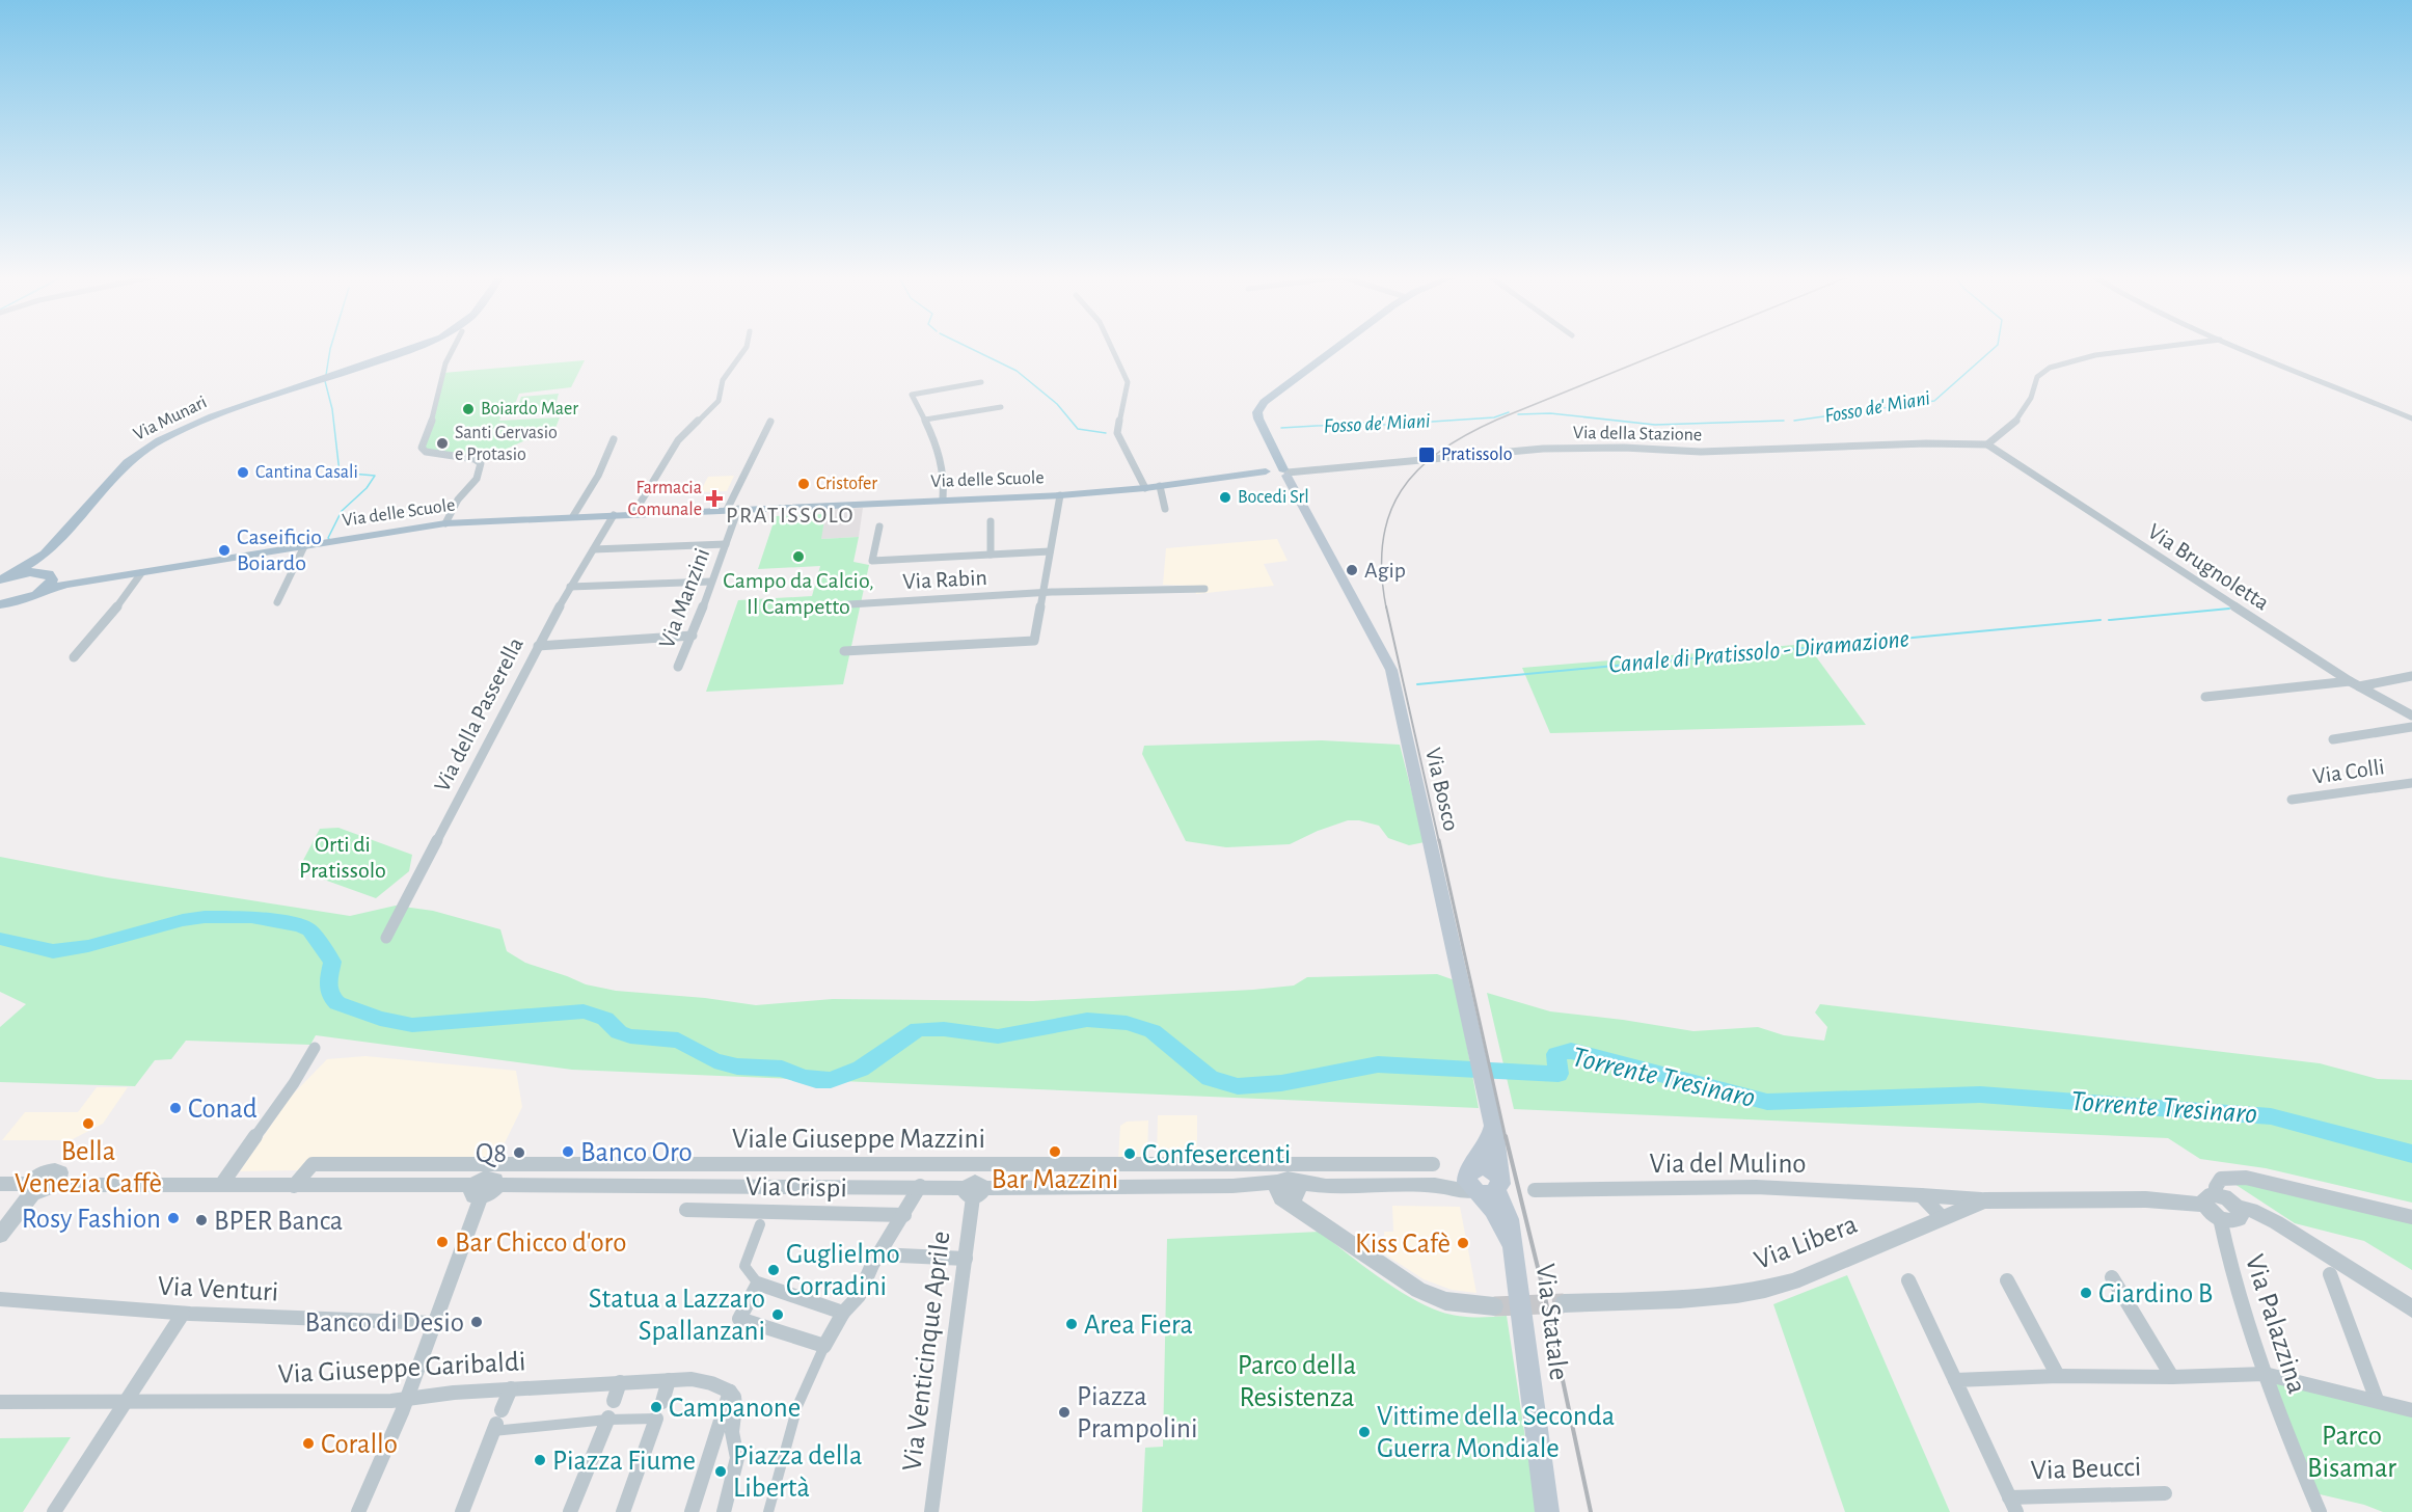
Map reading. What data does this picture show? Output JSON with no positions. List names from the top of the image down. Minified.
{"streets":{"main road":["Via Munari","Via delle Scuole","Via Bosco","Via Statale"],"street":["Via della Stazione","Via Brugnoletta","Via Rabin","Via Manzini","Via della Passerella","Via Colli","Viale Giuseppe Mazzini","Via del Mulino","Via Crispi","Via Libera","Via Venturi","Via Palazzina","Via Venticinque Aprile","Via Giuseppe Garibaldi","Via Beucci"]},"crossings":[["Via della Stazione","Via Brugnoletta"],["Via della Stazione","Via Bosco"],["Via delle Scuole","Via Manzini"],["Via delle Scuole","Via della Passerella"],["Viale Giuseppe Mazzini","Via Statale"],["Viale Giuseppe Mazzini","Via Venticinque Aprile"],["Via del Mulino","Via Libera"]],"districts":["PRATISSOLO"],"water":["Fosso de' Miani","Canale di Pratissolo - Diramazione","Torrente Tresinaro"],"parks":["Orti di Pratissolo","Parco della Resistenza","Parco Bisamar"],"places":{"other":["Boiardo Maer","Santi Gervasio e Protasio","Cantina Casali","Cristofer","Bocedi Srl","Caseificio Boiardo","Campo da Calcio, Il Campetto","Agip","Conad","Bella Venezia Caffè","Banco Oro","Bar Mazzini","Q8","Confesercenti","Rosy Fashion","BPER Banca","Bar Chicco d'oro","Kiss Cafè","Guglielmo Corradini","Giardino B","Statua a Lazzaro Spallanzani","Banco di Desio","Area Fiera","Campanone","Piazza Prampolini","Vittime della Seconda Guerra Mondiale","Corallo","Piazza Fiume","Piazza della Libertà"],"transit":["Pratissolo"],"health":["Farmacia Comunale"]}}
